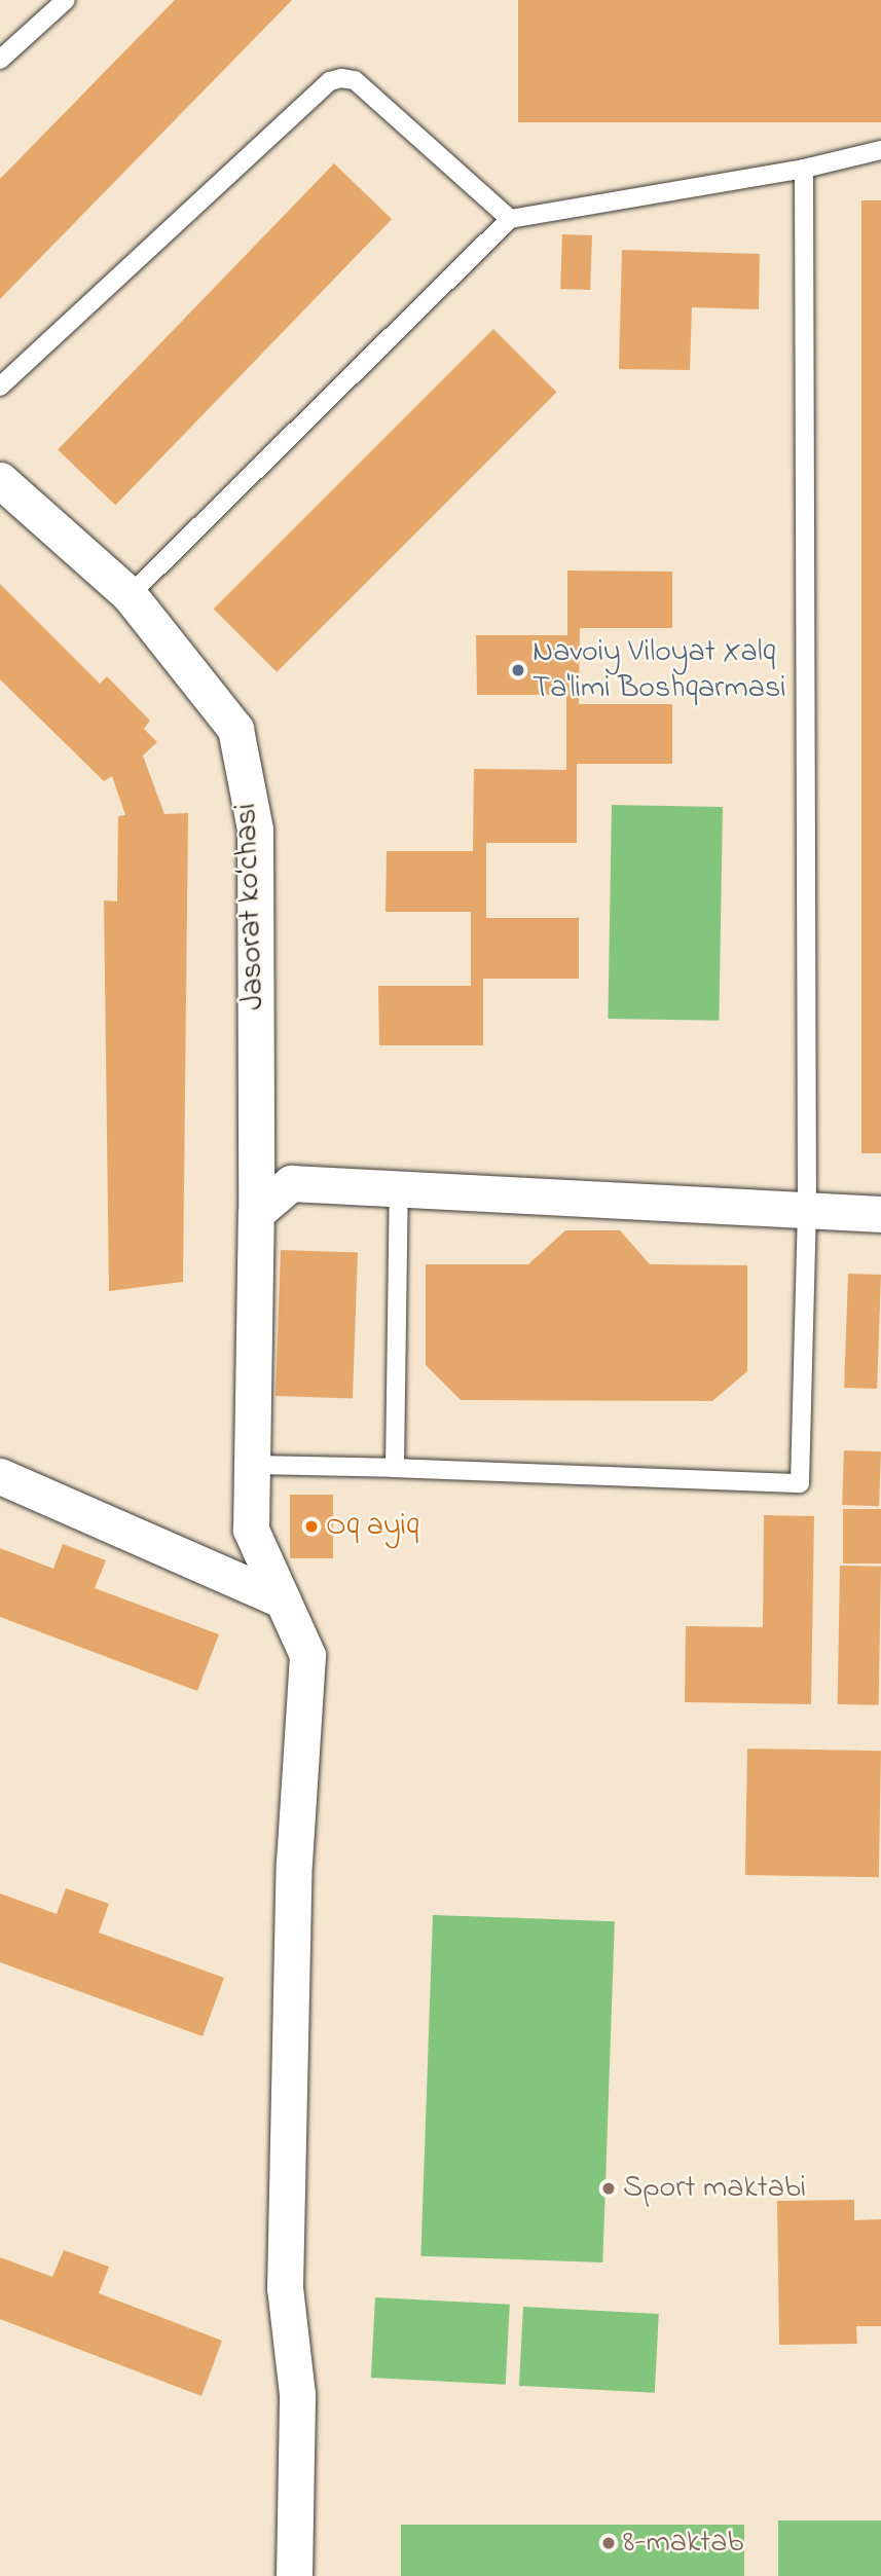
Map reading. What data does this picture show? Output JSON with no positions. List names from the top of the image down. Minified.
{"streets":{"street":["Jasorat ko‘chasi"]},"places":["Navoiy Viloyat Xalq Ta'limi Boshqarmasi","Oq ayiq","Sport maktabi","8-maktab"]}
